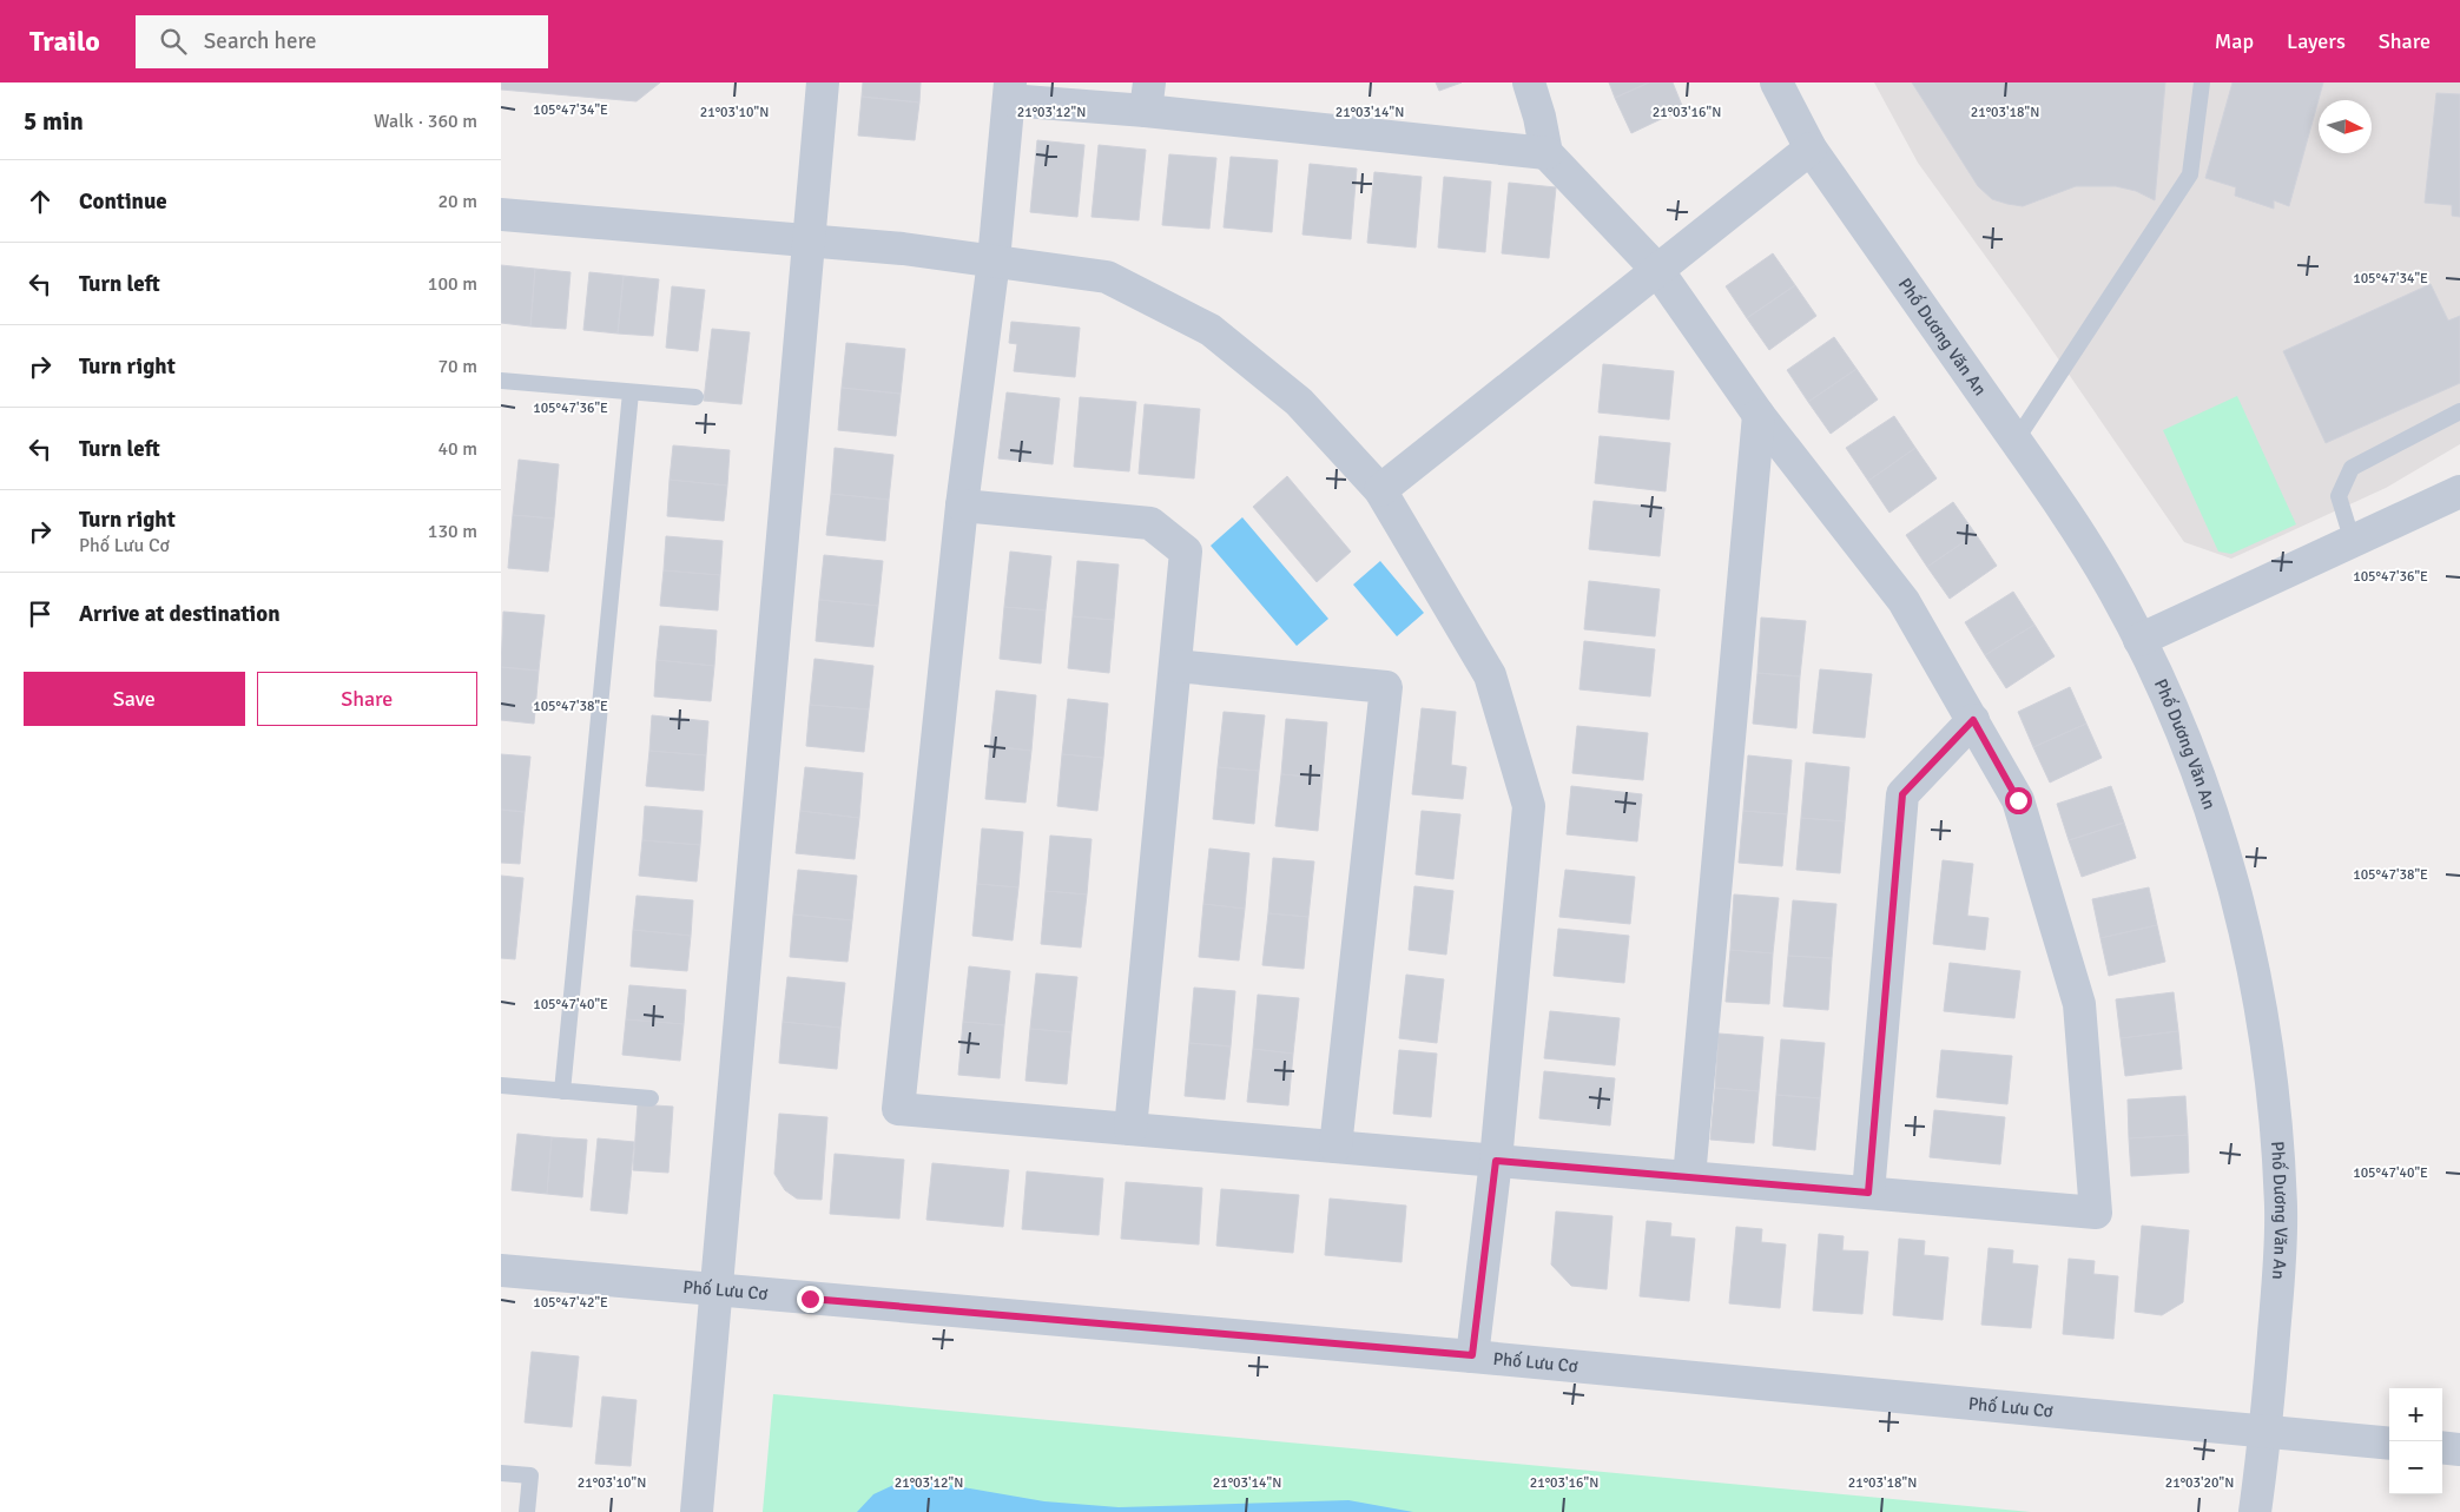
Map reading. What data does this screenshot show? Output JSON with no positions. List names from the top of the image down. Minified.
{"streets":{"street":["Phố Dương Văn An","Phố Lưu Cơ"]},"crossings":[["Phố Dương Văn An","Phố Lưu Cơ"]],"north":"right","page":{"header":"Trailo","search":"Search here","nav":["Map","Layers","Share"],"heading":["5 min","Walk · 360 m"],"list":[["Continue","20 m"],["Turn left","100 m"],["Turn right","70 m"],["Turn left","40 m"],["Turn right","Phố Lưu Cơ","130 m"],"Arrive at destination"],"buttons":["Save","Share"],"map_buttons":["+","−"]},"coordinates":["105°47'34\"E","21°03'10\"N","21°03'12\"N","21°03'14\"N","21°03'16\"N","21°03'18\"N","105°47'36\"E","105°47'38\"E","105°47'40\"E","105°47'42\"E","21°03'20\"N"]}
